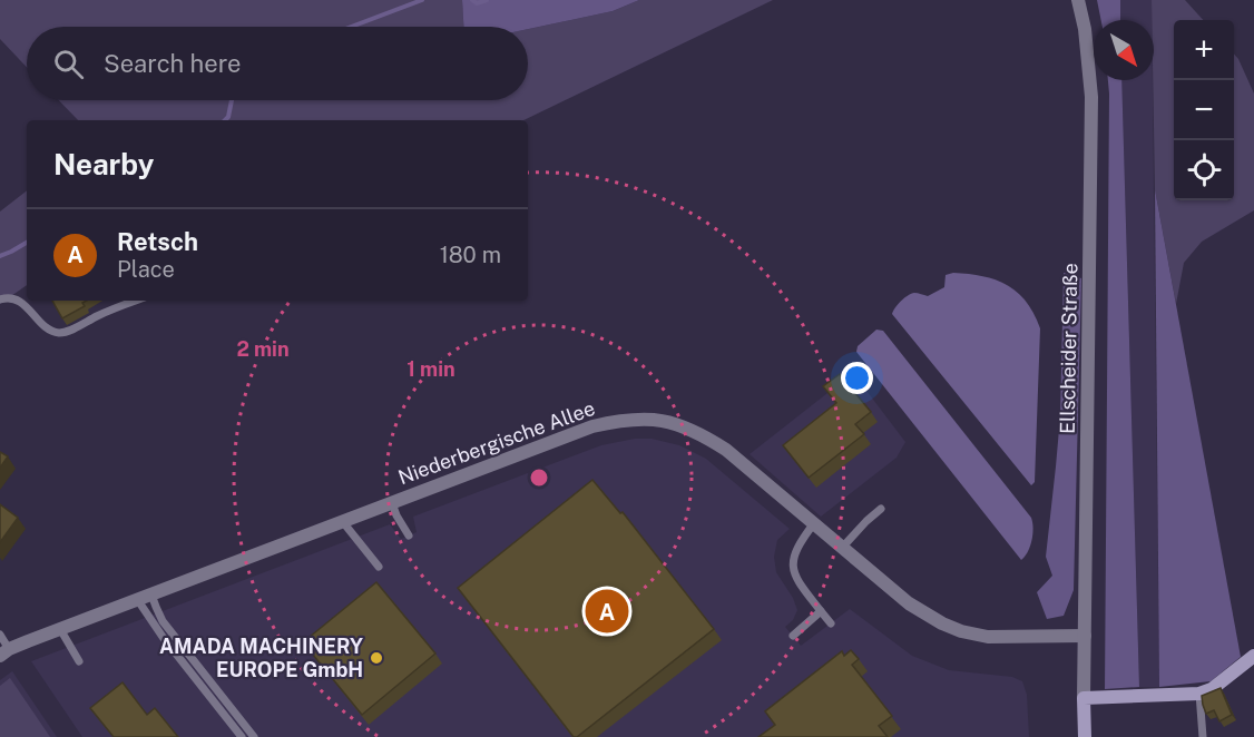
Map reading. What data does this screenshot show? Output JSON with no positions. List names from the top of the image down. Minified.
{"streets":{"street":["Ellscheider Straße","Niederbergische Allee"]},"crossings":[["Ellscheider Straße","Niederbergische Allee"]],"places":["AMADA MACHINERY EUROPE GmbH"],"north":"bottom right","page":{"map_buttons":["+","−"],"search":"Search here","heading":"Nearby","list":[{"mark":"A","name":"Retsch","note":"Place","value":"180 m"}],"pins":"A"},"rings":["2 min","1 min"]}
